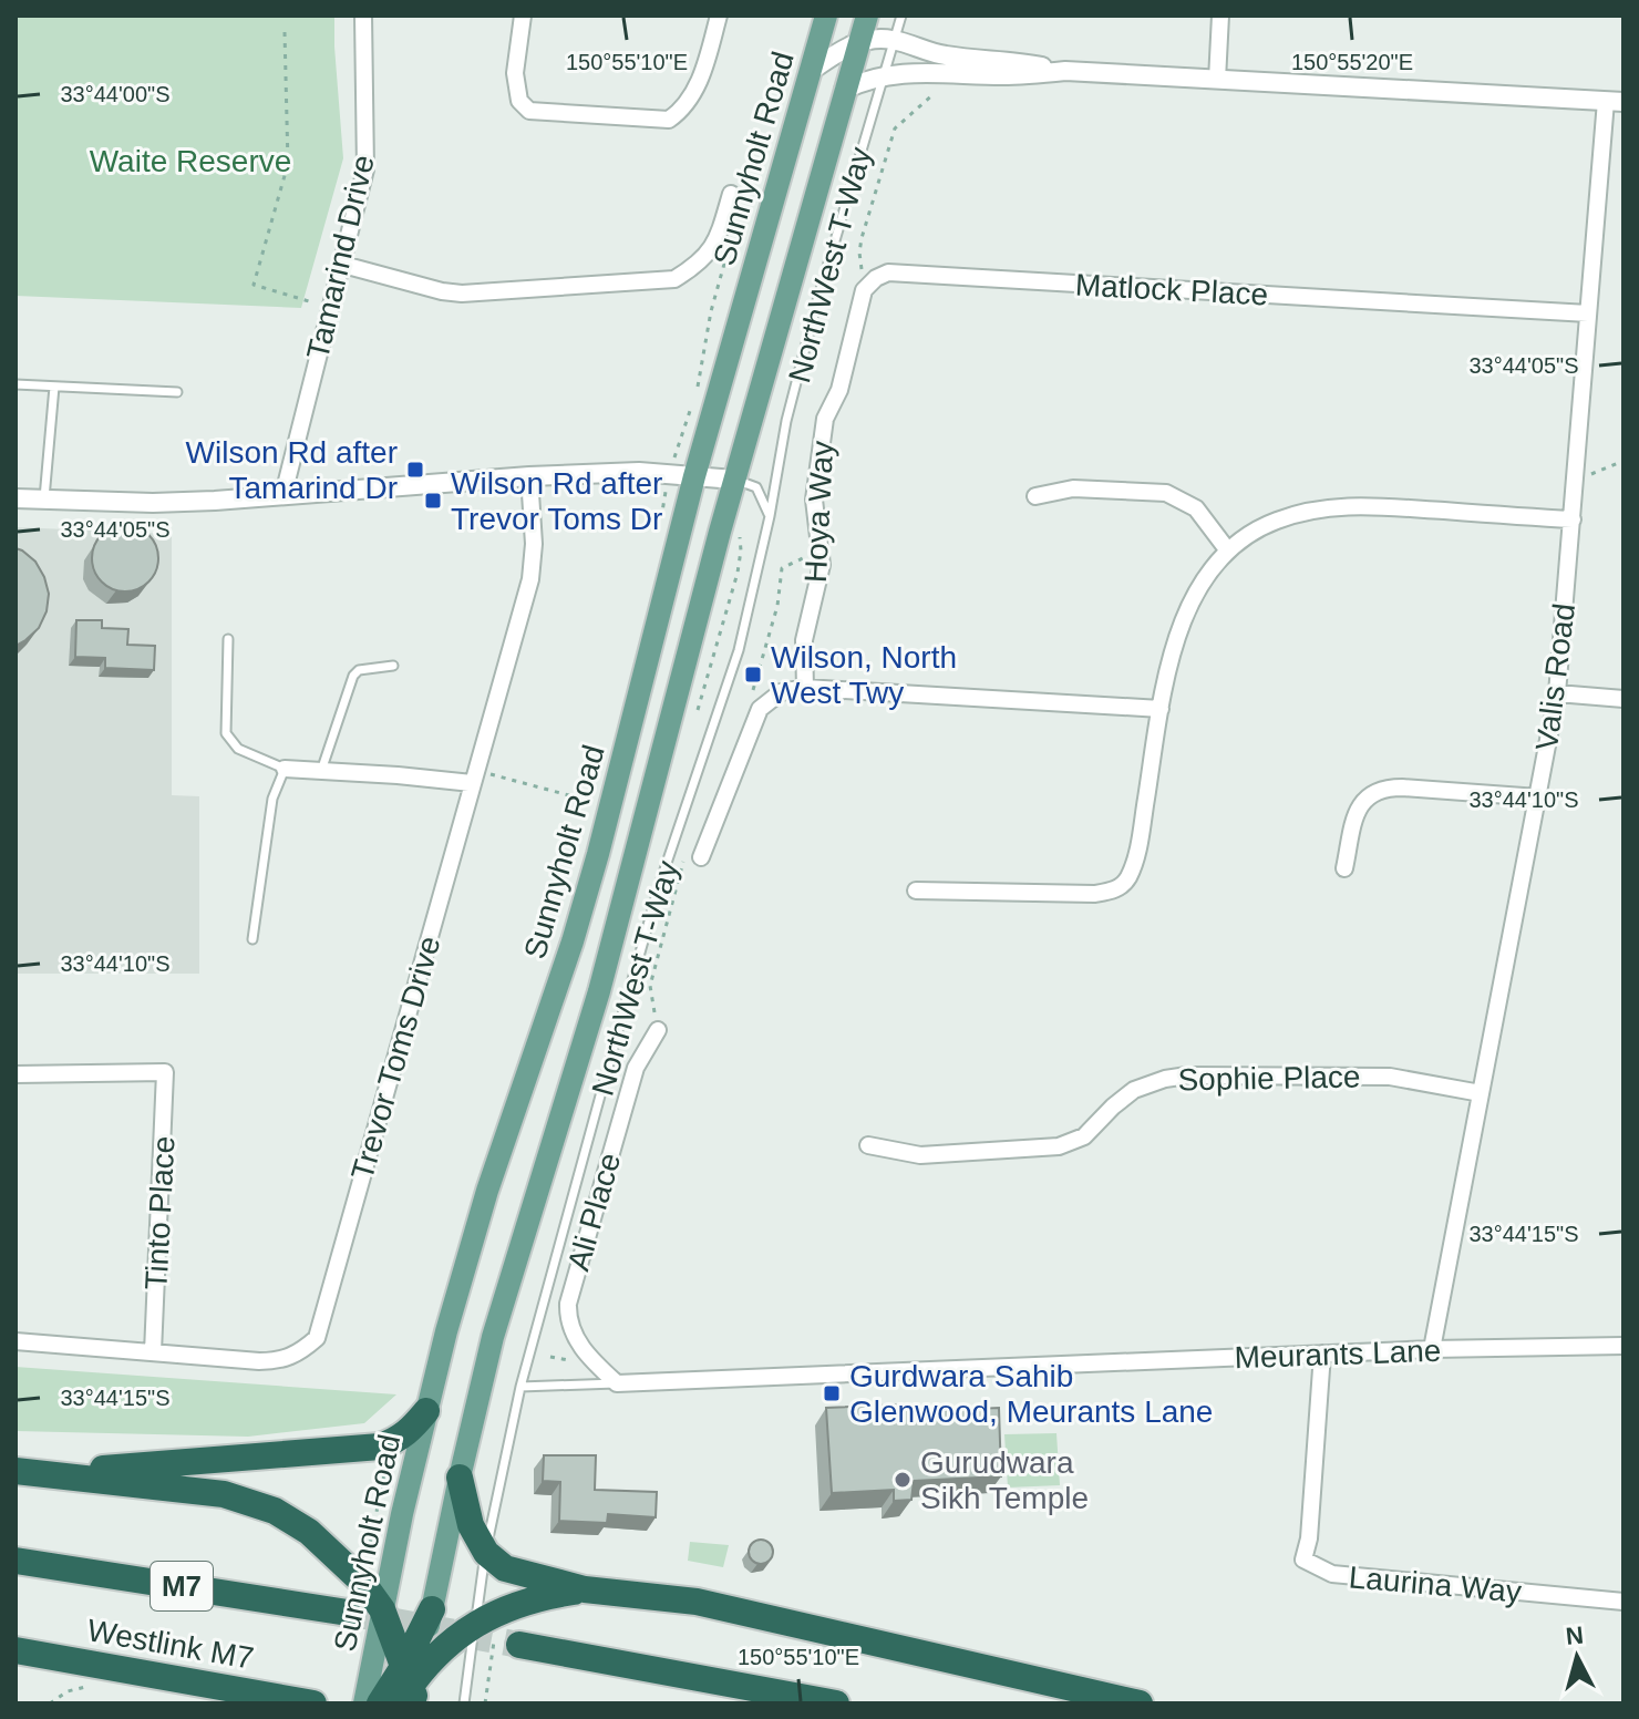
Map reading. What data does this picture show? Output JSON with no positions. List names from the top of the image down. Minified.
{"streets":{"highway":["M7","Westlink M7"],"main road":["Sunnyholt Road"],"street":["Tamarind Drive","Matlock Place","Hoya Way","Valis Road","Trevor Toms Drive","Sophie Place","Ali Place","Tinto Place","Meurants Lane","Laurina Way"],"lane":["NorthWest T-Way"]},"crossings":[["NorthWest T-Way","Meurants Lane"],["Matlock Place","Hoya Way"],["Matlock Place","Valis Road"],["Valis Road","Sophie Place"],["Valis Road","Meurants Lane"],["Trevor Toms Drive","Tinto Place"],["Ali Place","Meurants Lane"],["Meurants Lane","Laurina Way"]],"parks":["Waite Reserve"],"places":{"transit":["Wilson Rd after Tamarind Dr","Wilson Rd after Trevor Toms Dr","Wilson, North West Twy","Gurdwara Sahib Glenwood, Meurants Lane"],"other":["Gurudwara Sikh Temple"]},"north":"top","coordinates":["150°55'10\"E","150°55'20\"E","33°44'00\"S","33°44'05\"S","33°44'10\"S","33°44'15\"S"]}
